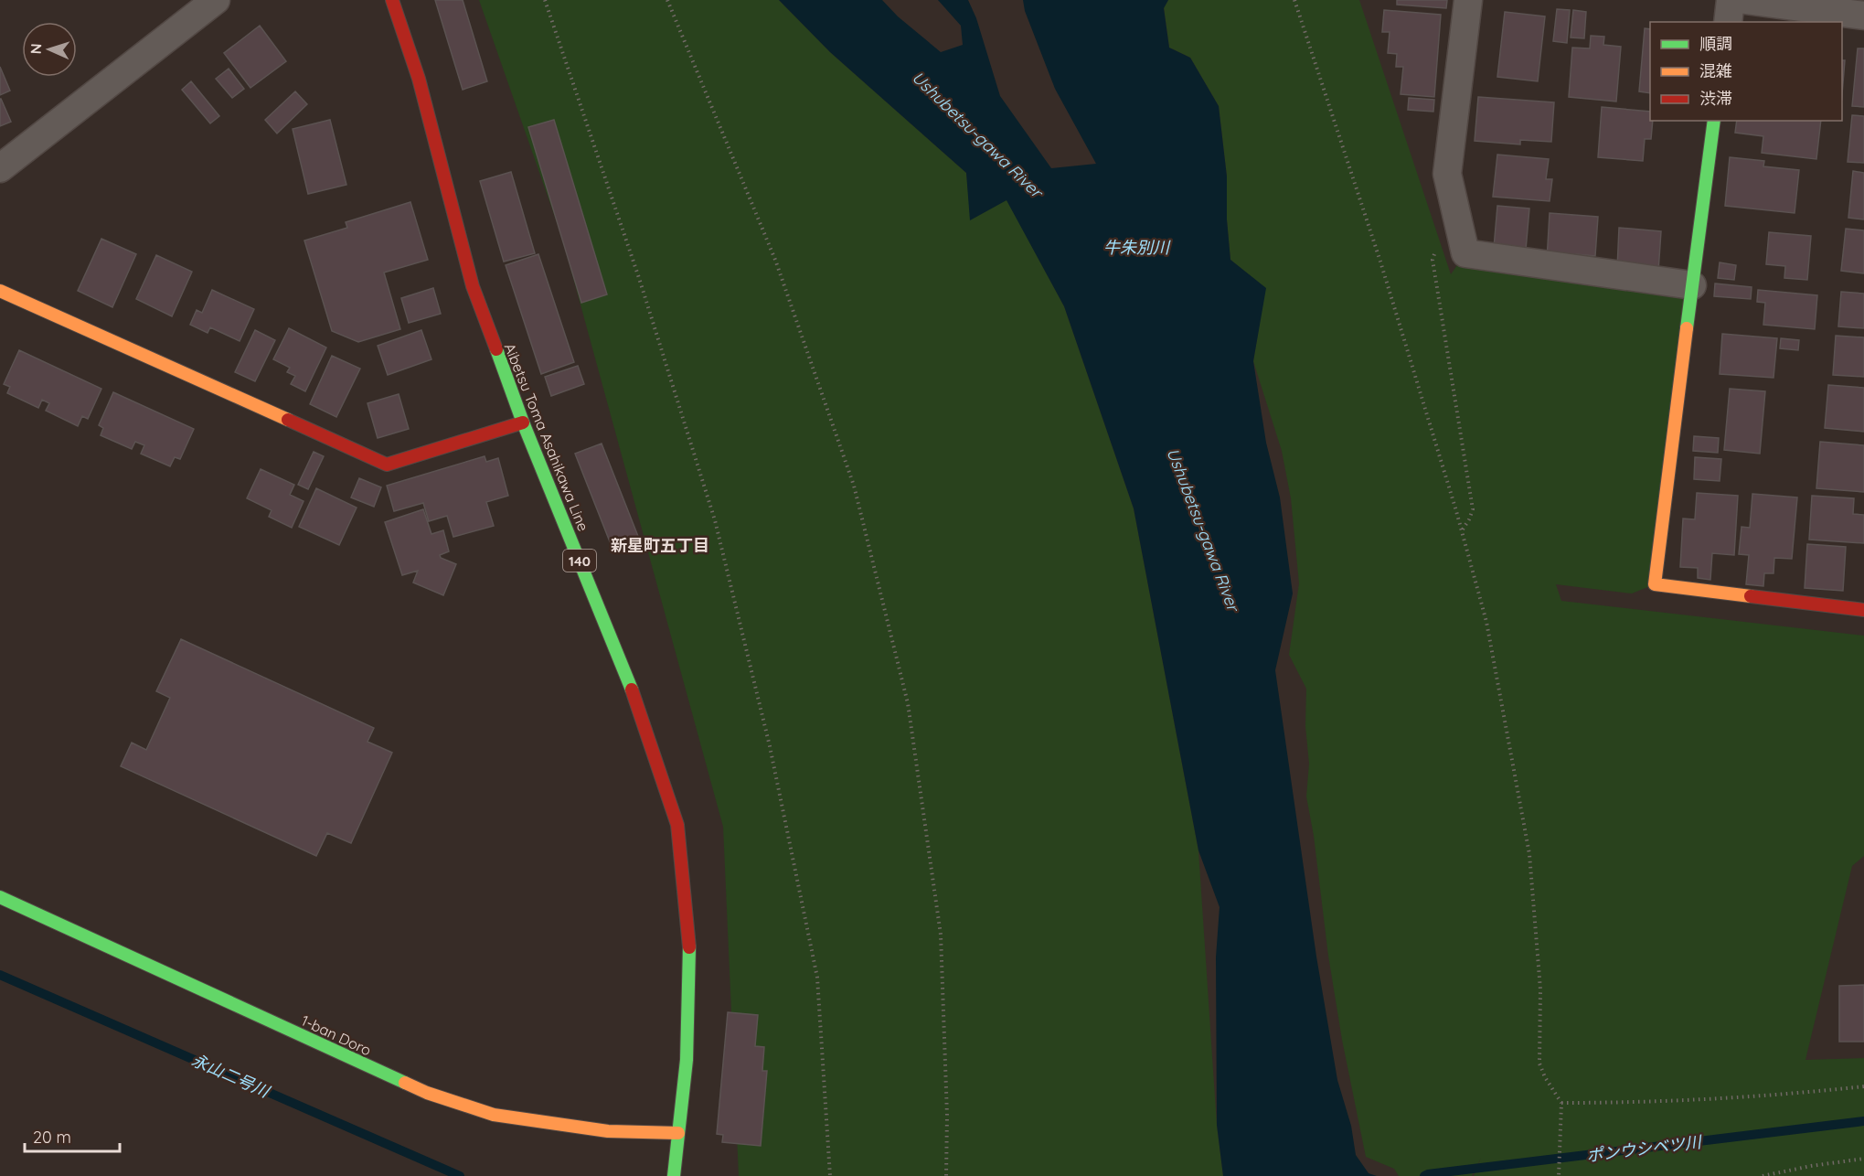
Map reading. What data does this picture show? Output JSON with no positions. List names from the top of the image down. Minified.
{"streets":{"street":["Aibetsu Toma Asahikawa Line","140","1-ban Doro"]},"crossings":[["Aibetsu Toma Asahikawa Line","1-ban Doro"]],"districts":["新星町五丁目"],"water":["Ushubetsu-gawa River","牛朱別川","永山二号川","ポンウシベツ川"],"legend":["順調","混雑","渋滞"],"scale_bar":"20 m","north":"left"}
